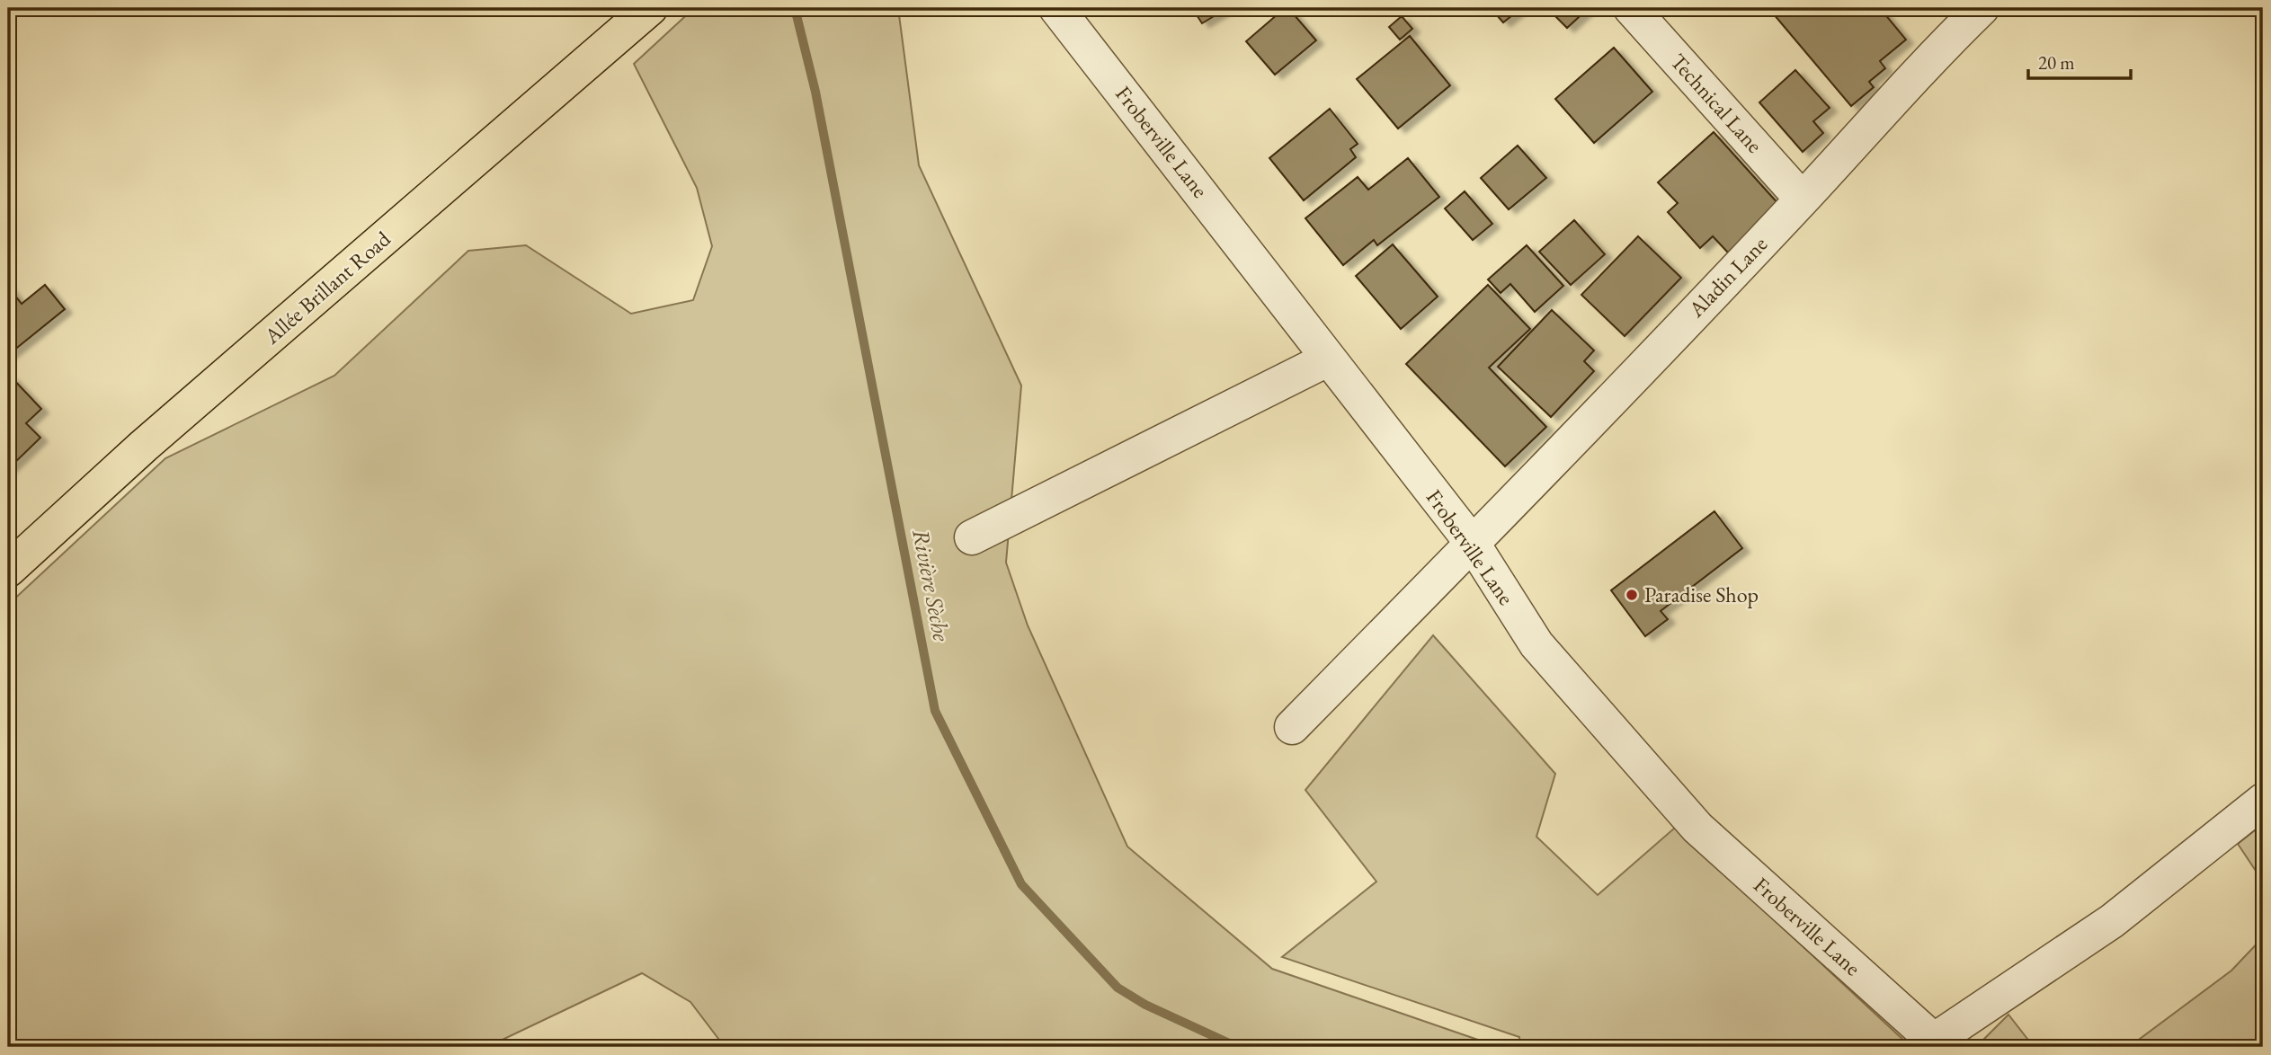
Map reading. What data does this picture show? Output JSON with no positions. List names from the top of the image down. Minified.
{"streets":{"main road":["Allée Brillant Road"],"street":["Technical Lane","Froberville Lane","Aladin Lane"]},"crossings":[["Technical Lane","Aladin Lane"],["Froberville Lane","Aladin Lane"]],"water":["Rivière Sèche"],"places":["Paradise Shop"],"scale_bar":"20 m"}
